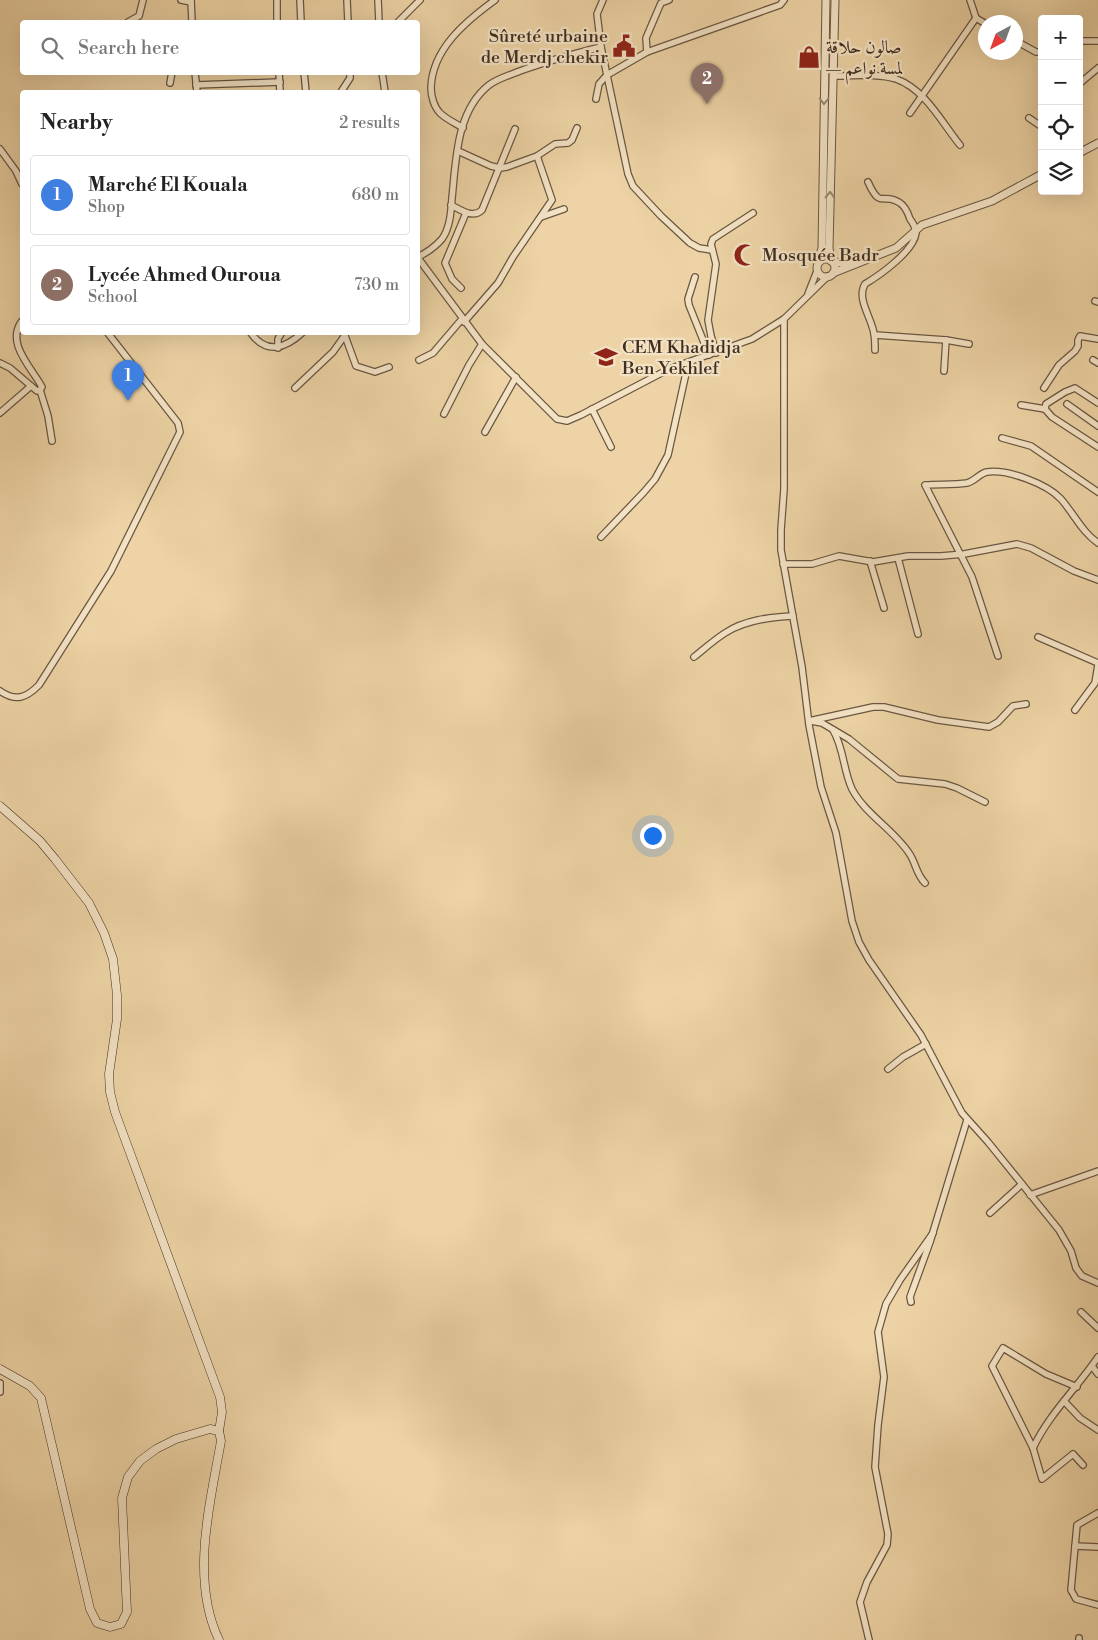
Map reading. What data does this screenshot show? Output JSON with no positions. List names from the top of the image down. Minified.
{"places":{"public building":["Sûreté urbaine de Merdj chekir"],"shop":["صالون حلاقة — لمسة نواعم"],"mosque":["Mosquée Badr"],"school or university":["CEM Khadidja Ben Yekhlef"]},"north":"bottom left","page":{"map_buttons":["+","−"],"search":"Search here","pins":["2","1"],"heading":["Nearby","2 results"],"list":[{"mark":"1","name":"Marché El Kouala","note":"Shop","value":"680 m"},{"mark":"2","name":"Lycée Ahmed Ouroua","note":"School","value":"730 m"}]}}
